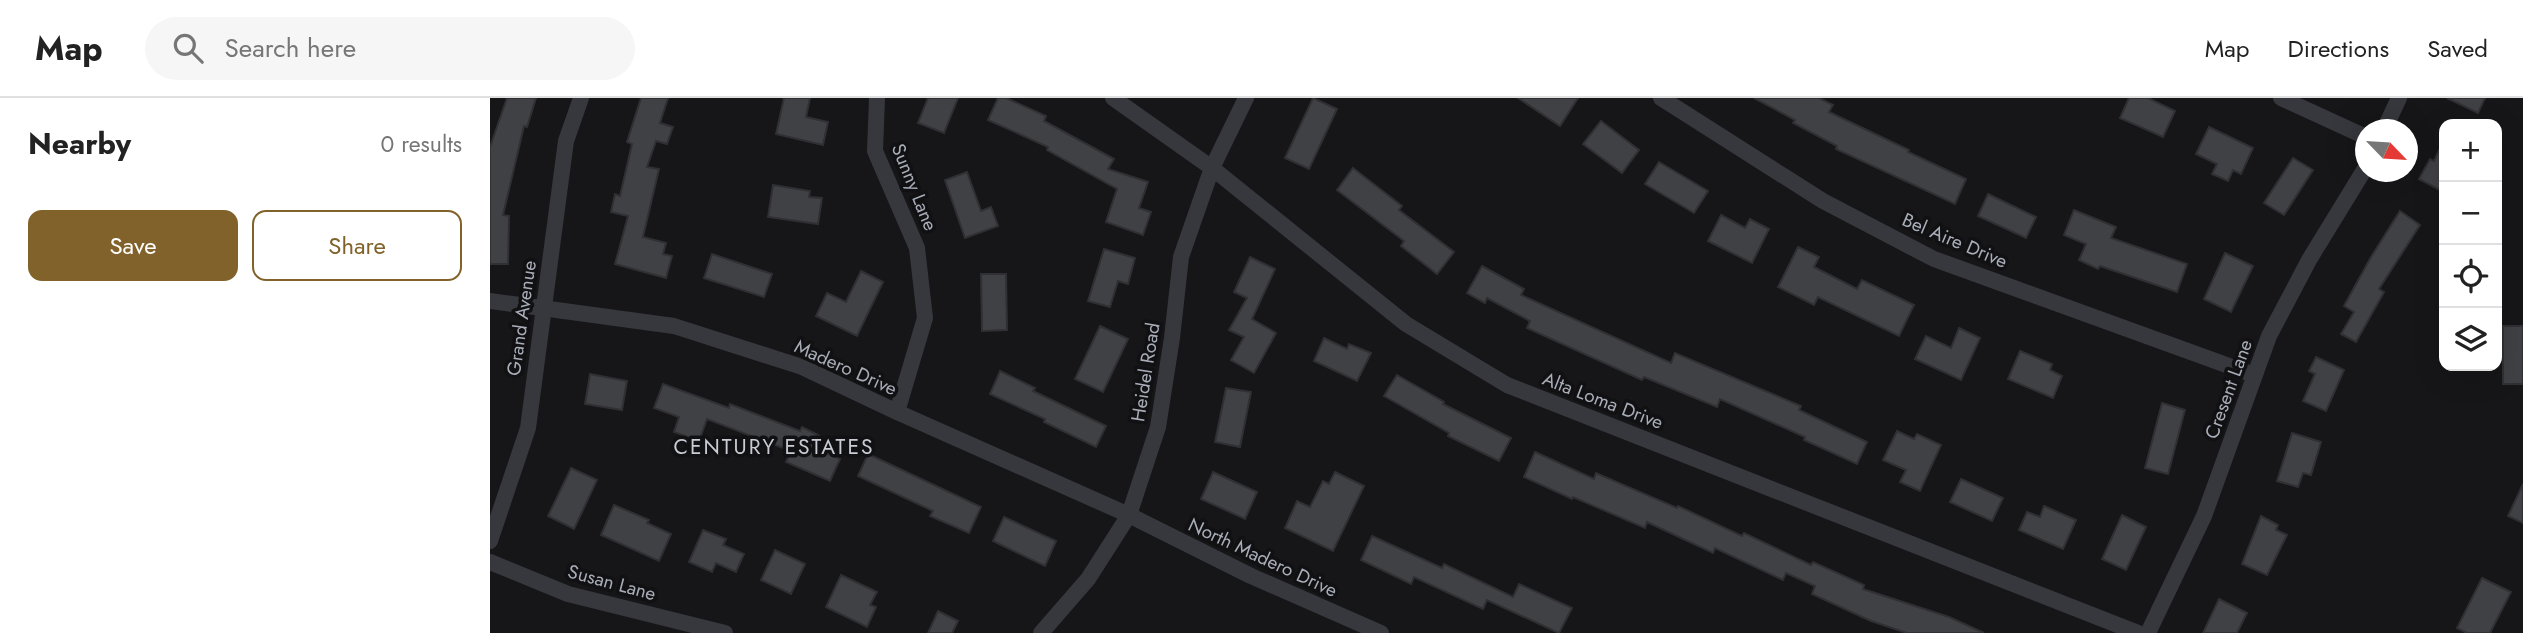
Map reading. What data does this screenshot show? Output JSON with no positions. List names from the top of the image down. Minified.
{"streets":{"street":["Sunny Lane","Bel Aire Drive","Grand Avenue","Madero Drive","Heidel Road","Cresent Lane","Alta Loma Drive","North Madero Drive","Susan Lane"]},"crossings":[["Sunny Lane","Madero Drive"],["Bel Aire Drive","Cresent Lane"],["Grand Avenue","Madero Drive"],["Madero Drive","Heidel Road"],["Madero Drive","North Madero Drive"],["Heidel Road","Alta Loma Drive"],["Heidel Road","North Madero Drive"]],"districts":["CENTURY ESTATES"],"north":"bottom right","page":{"header":"Map","search":"Search here","nav":["Map","Directions","Saved"],"heading":["Nearby","0 results"],"map_buttons":["+","−"],"buttons":["Save","Share"]}}
